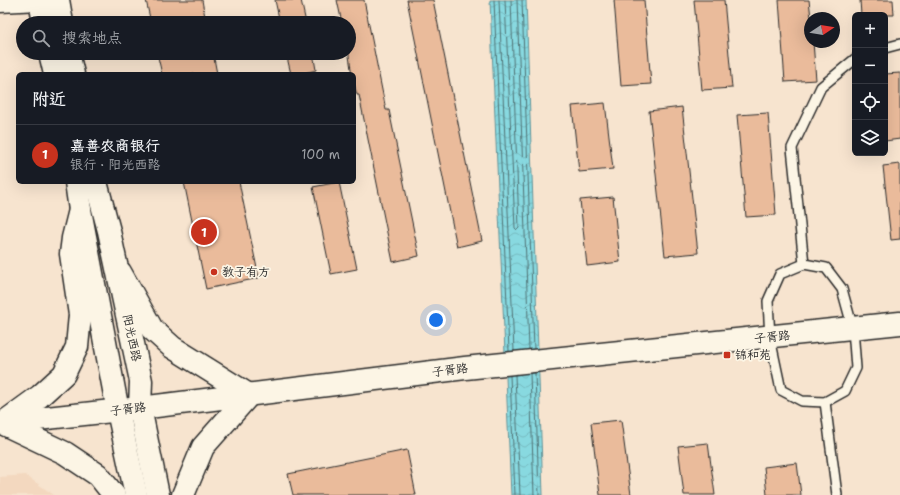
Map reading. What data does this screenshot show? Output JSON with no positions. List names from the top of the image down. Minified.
{"streets":{"street":["子胥路","阳光西路"]},"crossings":[["子胥路","阳光西路"]],"places":{"other":["教子有方"],"transit":["锦和苑"]},"north":"right","page":{"map_buttons":["+","−"],"search":"搜索地点","heading":"附近","list":[{"mark":"1","name":"嘉善农商银行","note":"银行 · 阳光西路","value":"100 m"}],"pins":"1"}}
